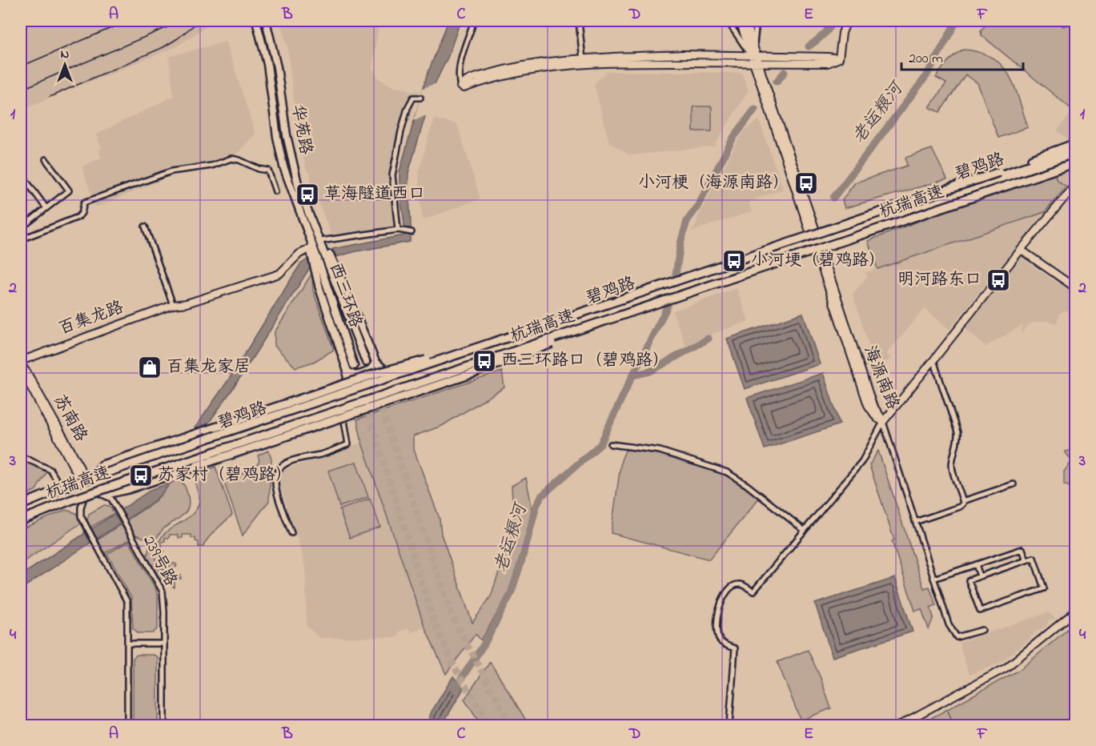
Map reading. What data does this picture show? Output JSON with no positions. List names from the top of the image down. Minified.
{"streets":{"highway":["碧鸡路","杭瑞高速"],"main road":["华苑路","西三环路"],"street":["百集龙路","海源南路","苏南路","239号路"]},"crossings":[["华苑路","西三环路"],["华苑路","百集龙路"],["碧鸡路","杭瑞高速"],["碧鸡路","海源南路"],["碧鸡路","苏南路"],["碧鸡路","239号路"],["西三环路","百集龙路"],["百集龙路","苏南路"],["苏南路","239号路"]],"water":["老运粮河"],"places":{"bus stop":["小河梗（海源南路）","草海隧道西口","小河埂（碧鸡路）","明河路东口","西三环路口（碧鸡路）","苏家村（碧鸡路）"],"shop":["百集龙家居"]},"scale_bar":"200 m","north":"top","grid":{"columns":["A","B","C","D","E","F"],"rows":["1","2","3","4"]}}
